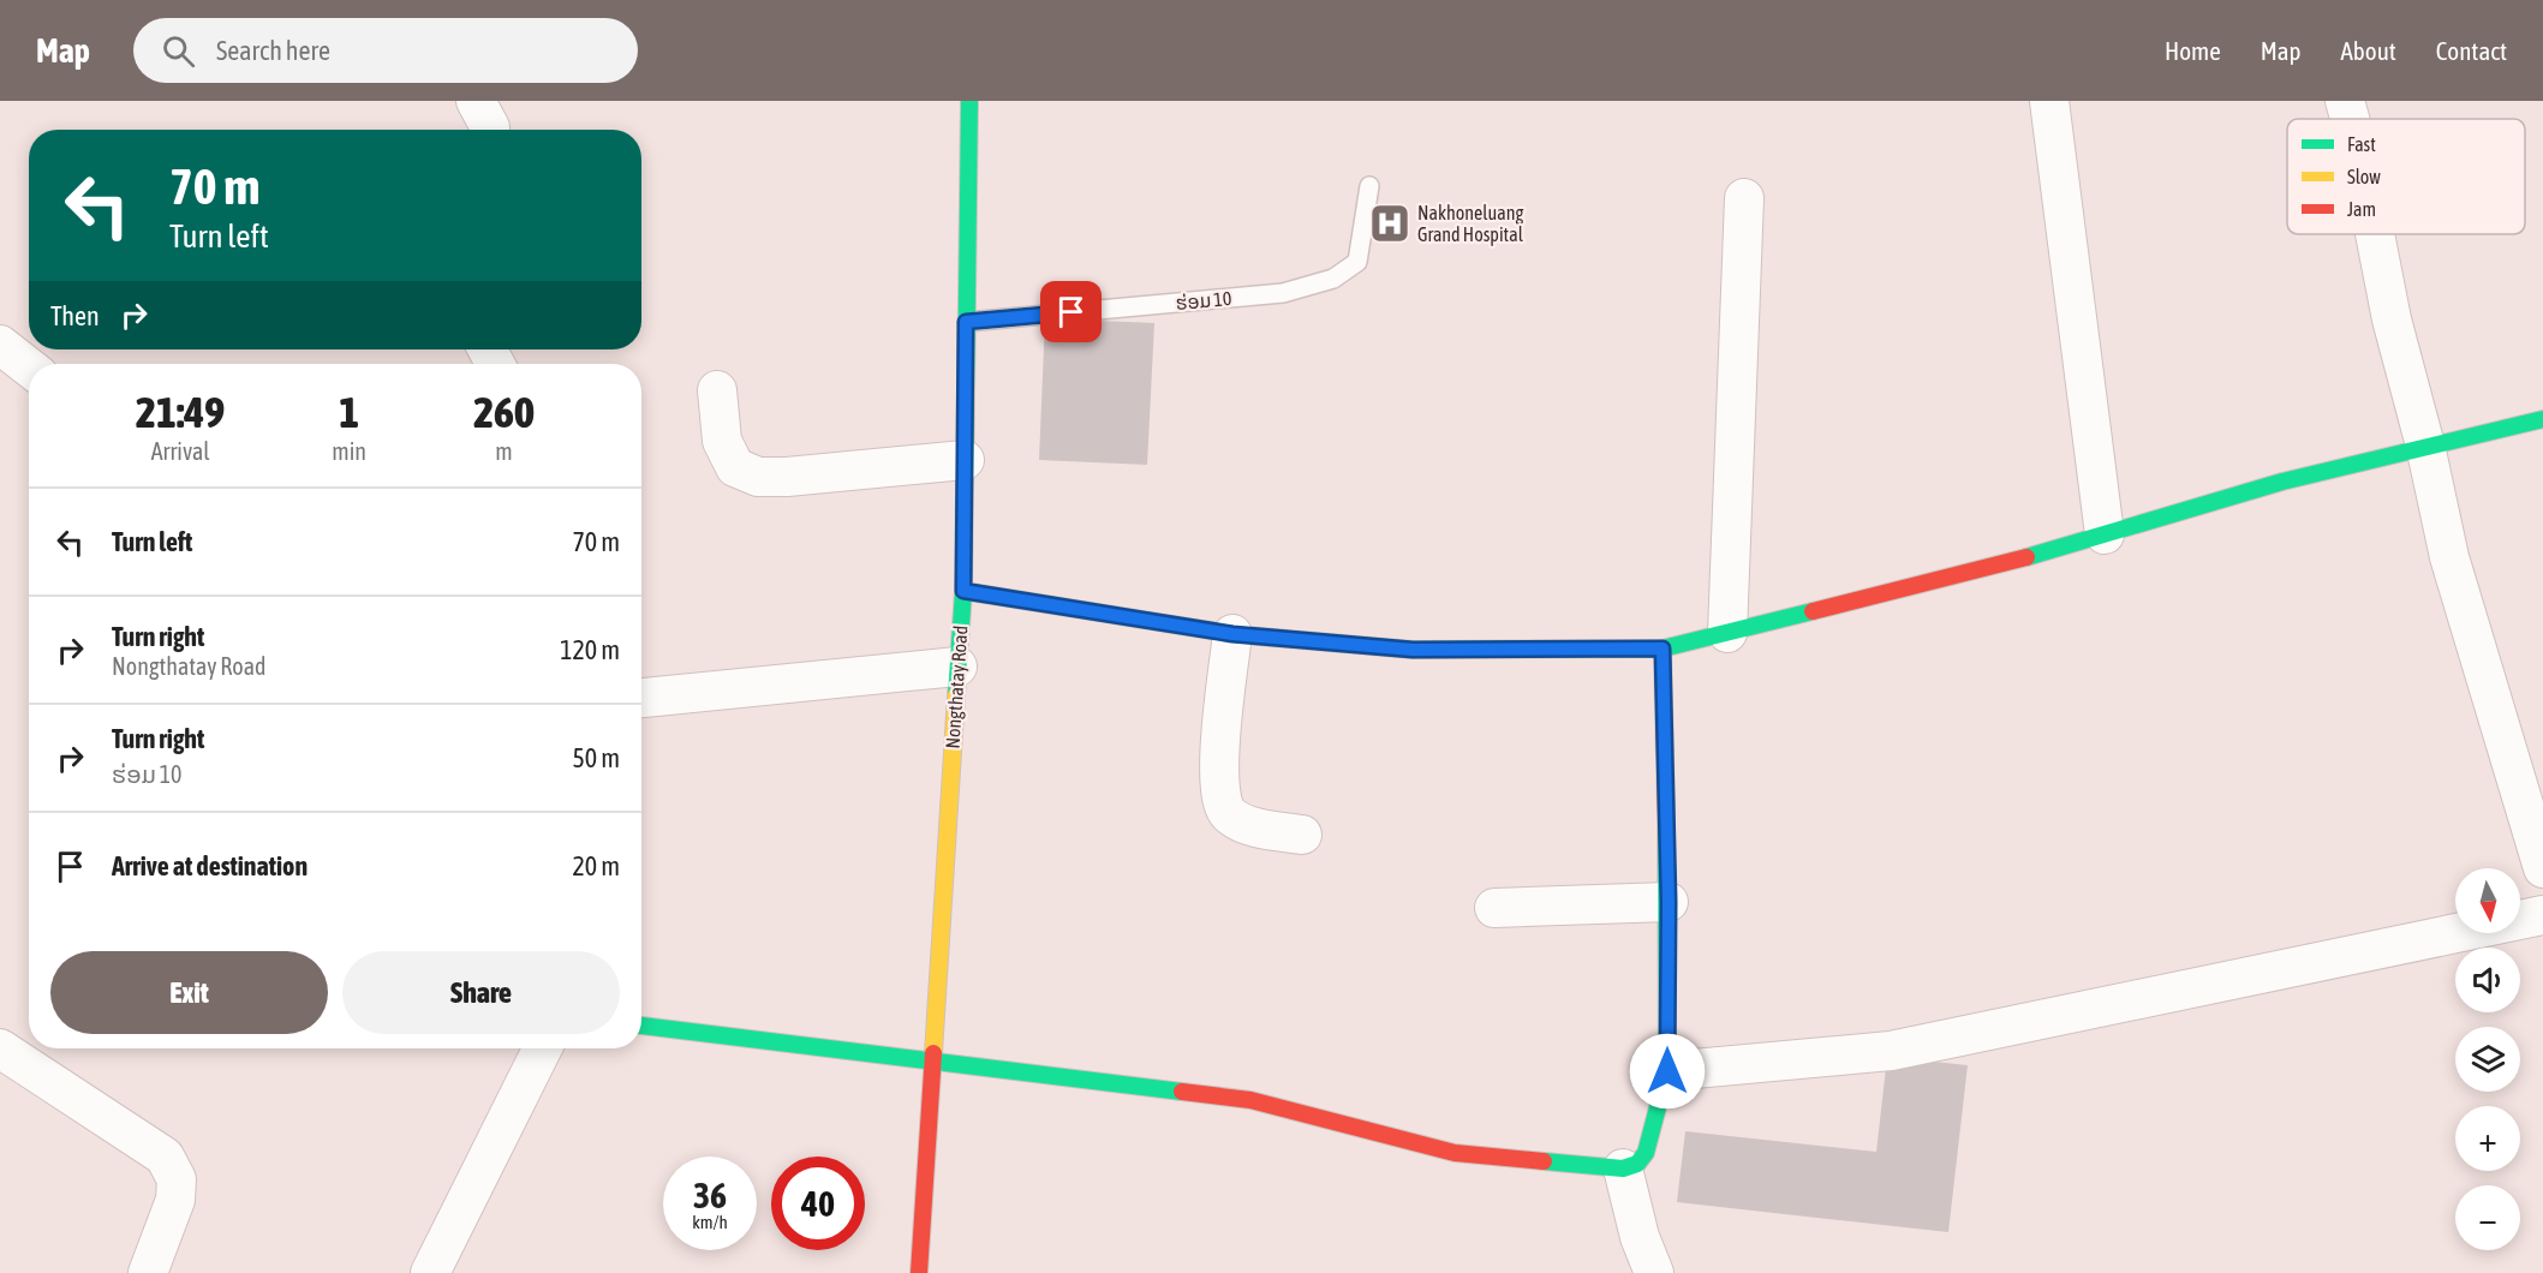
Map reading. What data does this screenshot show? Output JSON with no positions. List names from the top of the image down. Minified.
{"streets":{"street":["Nongthatay Road"],"lane":["ຮ່ອມ 10"]},"crossings":[["ຮ່ອມ 10","Nongthatay Road"]],"places":{"hospital":["Nakhoneluang Grand Hospital"]},"legend":["Fast","Slow","Jam"],"north":"bottom","page":{"header":"Map","search":"Search here","nav":["Home","Map","About","Contact"],"turn":["70 m","Turn left"],"then":"Then","eta":["21:49","Arrival","1","min","260","m"],"list":[{"name":"Turn left","value":"70 m"},{"name":"Turn right","note":"Nongthatay Road","value":"120 m"},{"name":"Turn right","note":"ຮ່ອມ 10","value":"50 m"},{"name":"Arrive at destination","value":"20 m"}],"map_buttons":["+","−"],"buttons":["Exit","Share"],"speed":"36 km/h","limit":"40"}}
